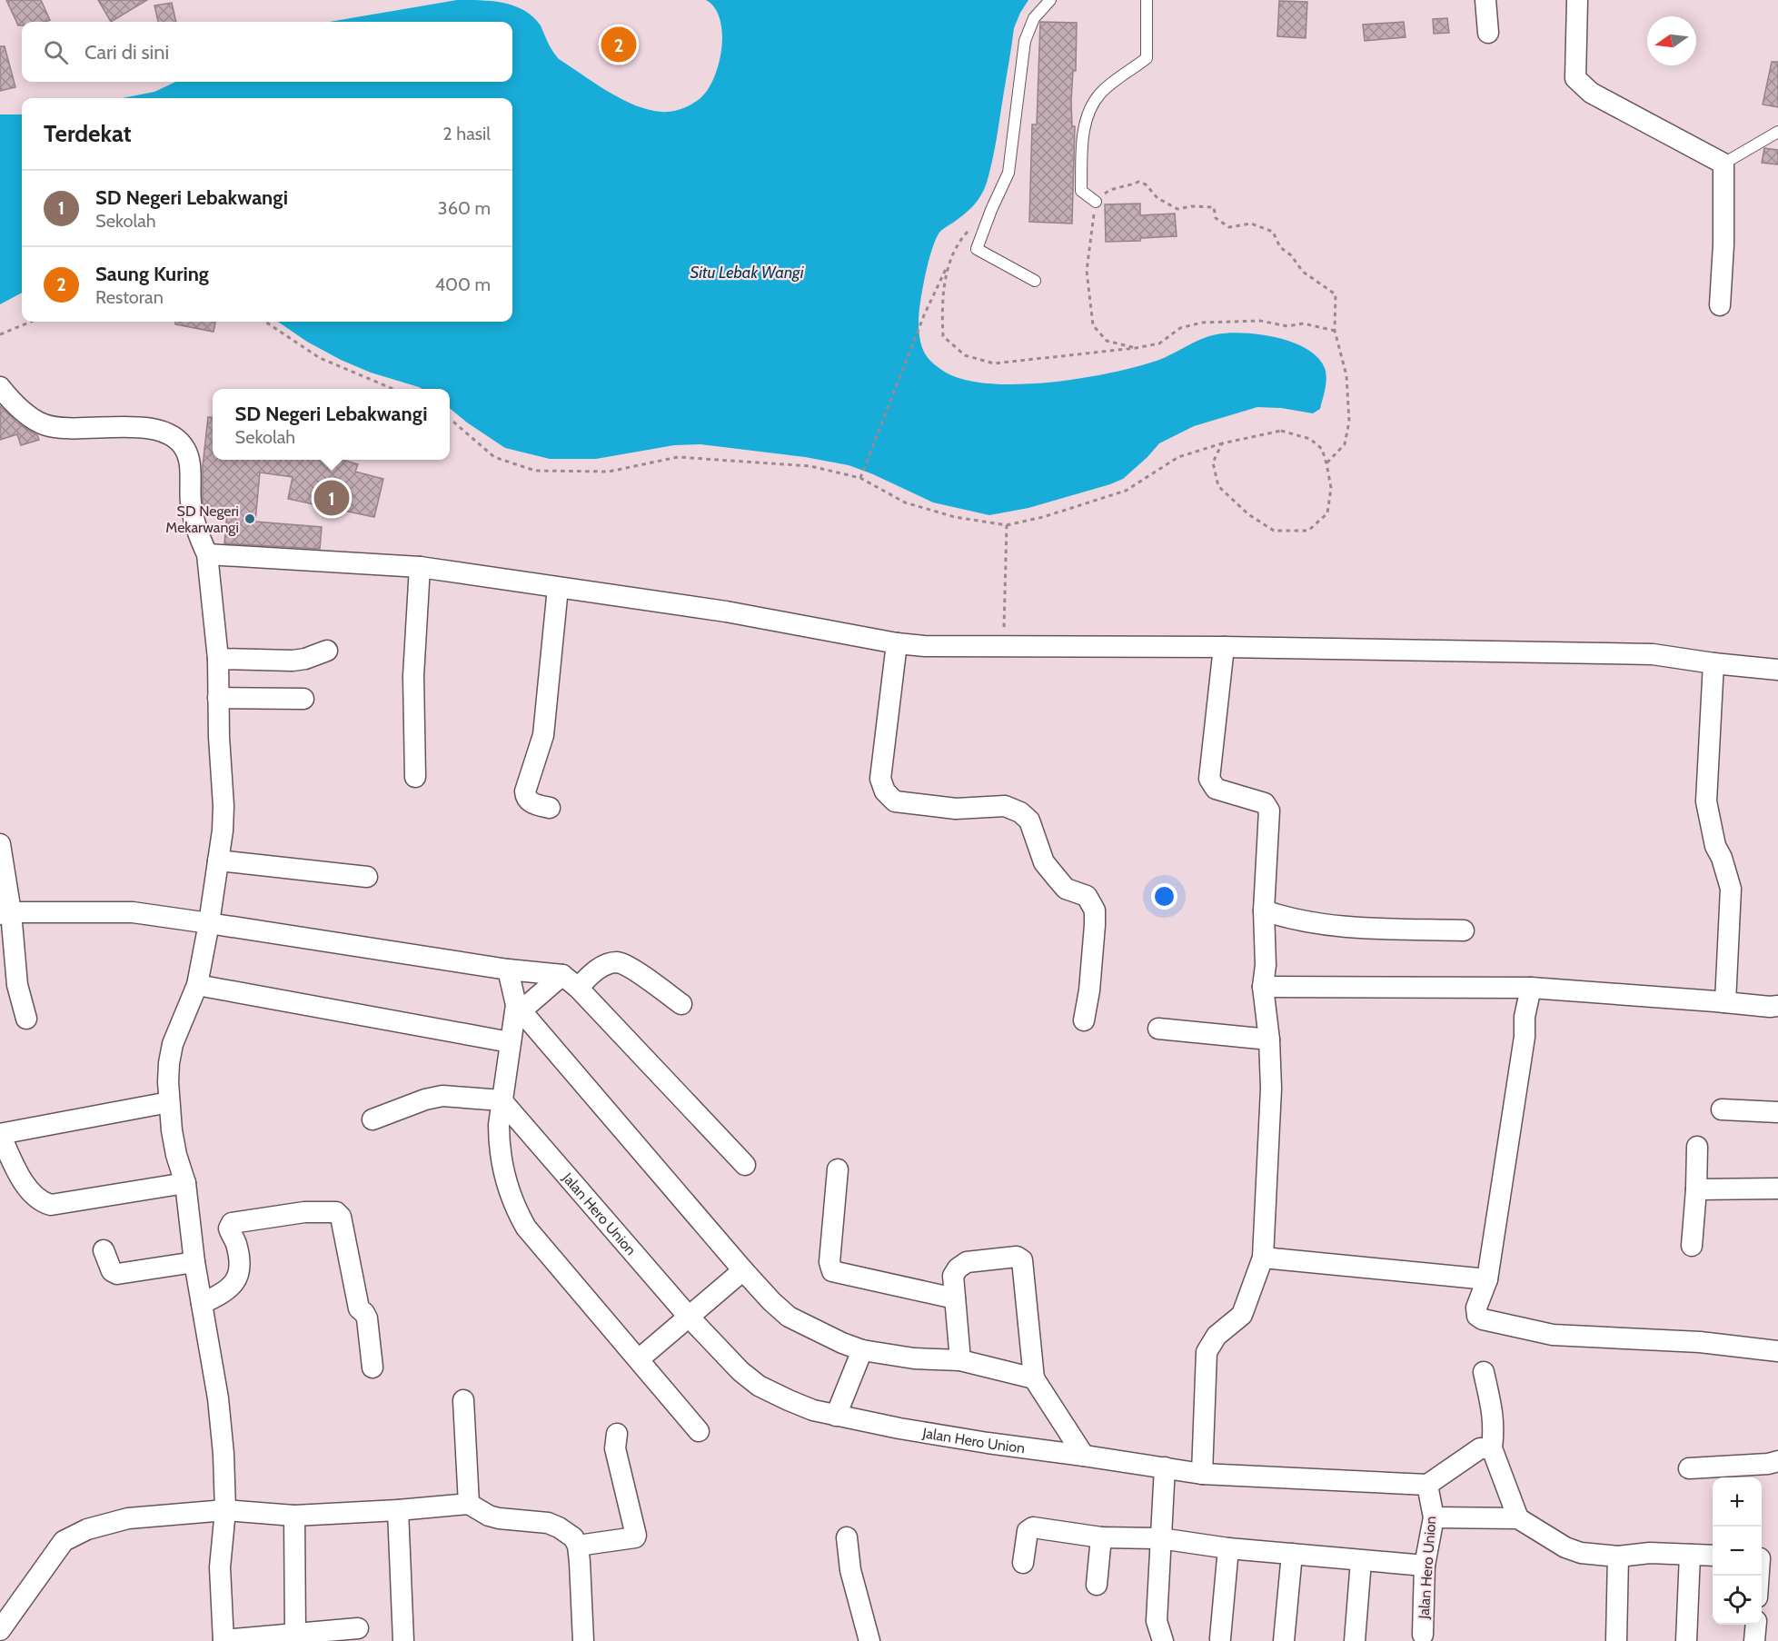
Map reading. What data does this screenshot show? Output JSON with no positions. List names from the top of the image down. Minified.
{"streets":{"street":["Jalan Hero Union"]},"water":["Situ Lebak Wangi"],"places":["SD Negeri Mekarwangi"],"north":"left","page":{"search":"Cari di sini","pins":["2","1"],"heading":["Terdekat","2 hasil"],"list":[{"mark":"1","name":"SD Negeri Lebakwangi","note":"Sekolah","value":"360 m"},{"mark":"2","name":"Saung Kuring","note":"Restoran","value":"400 m"}],"popup":["SD Negeri Lebakwangi","Sekolah"],"map_buttons":["+","−"]}}
